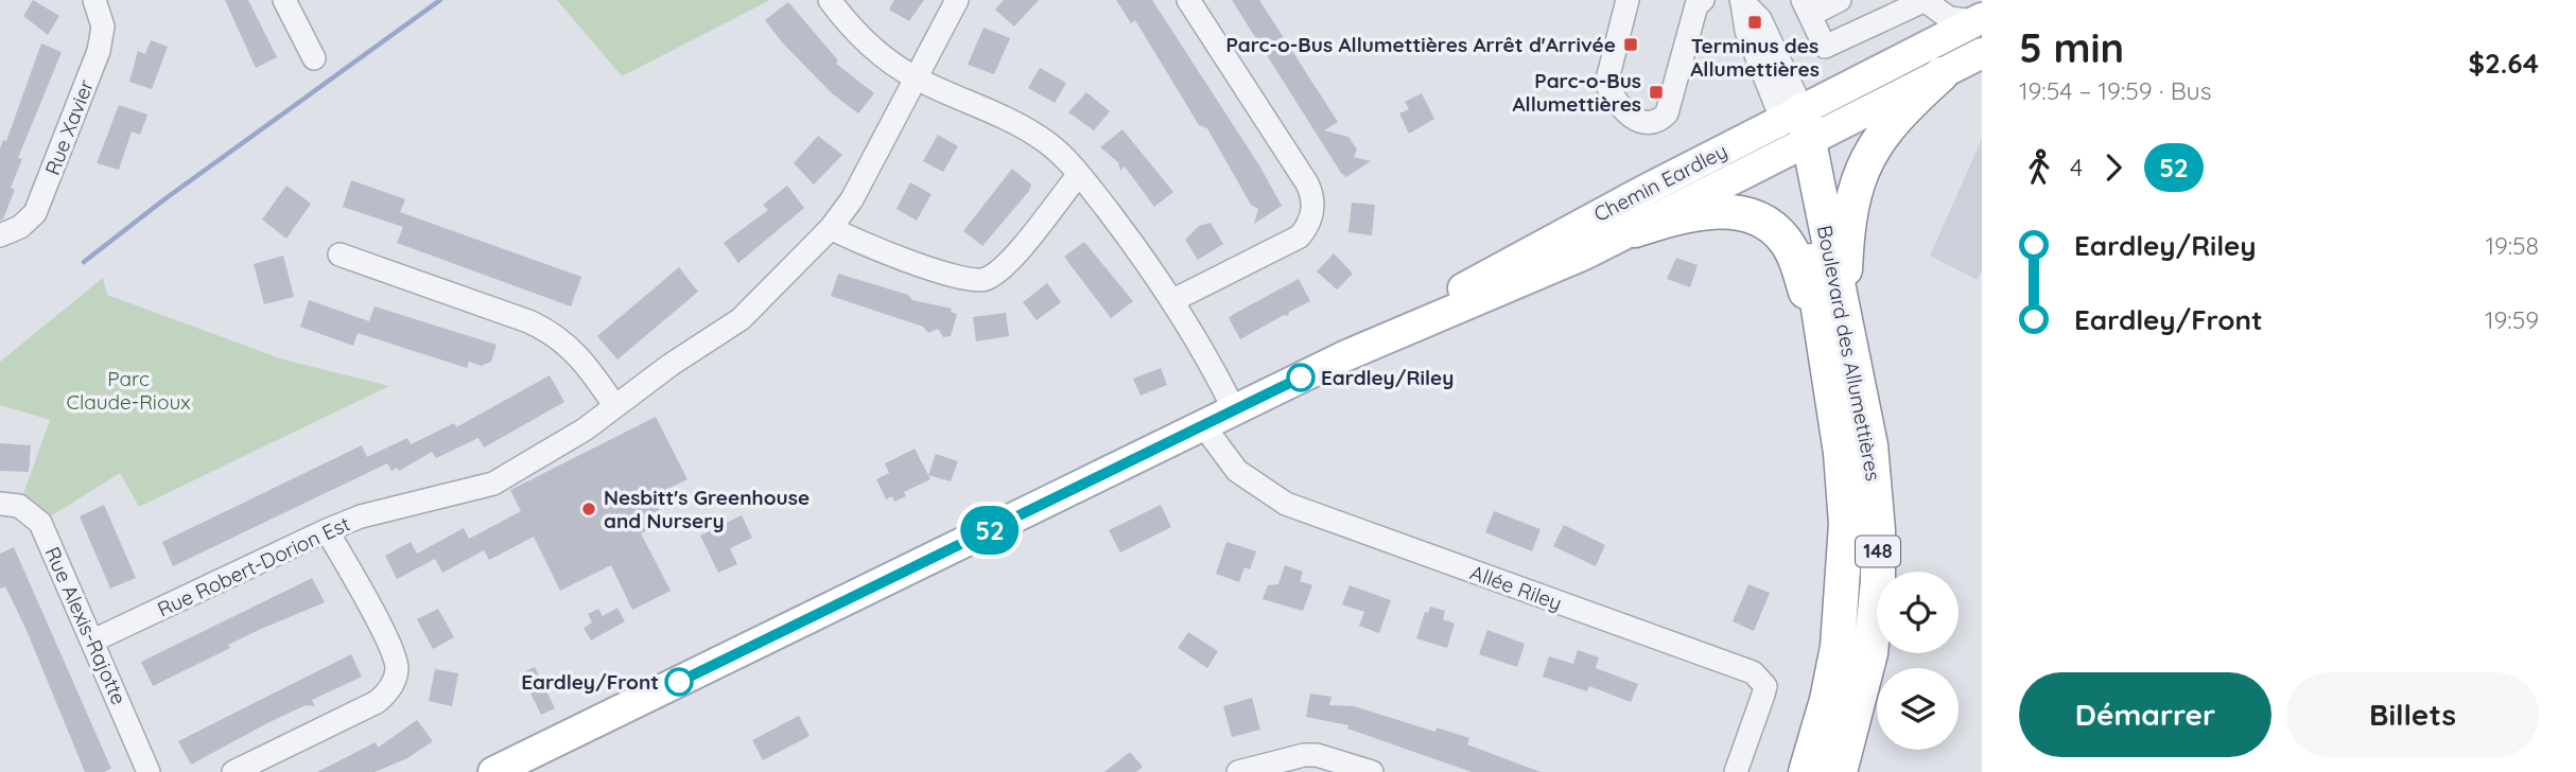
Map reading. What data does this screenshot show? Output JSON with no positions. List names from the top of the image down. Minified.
{"streets":{"highway":["Boulevard des Allumettières","148"],"main road":["Chemin Eardley"],"street":["Rue Xavier","Rue Robert-Dorion Est","Allée Riley","Rue Alexis-Rajotte"]},"crossings":[["Chemin Eardley","Boulevard des Allumettières"],["Chemin Eardley","Allée Riley"],["Rue Robert-Dorion Est","Rue Alexis-Rajotte"]],"parks":["Parc Claude-Rioux"],"places":{"transit":["Terminus des Allumettières","Parc-o-Bus Allumettières Arrêt d'Arrivée","Parc-o-Bus Allumettières"],"other":["Eardley/Riley","Nesbitt's Greenhouse and Nursery","Eardley/Front"]},"lines":["bus line 52"],"page":{"on_map":"52","heading":["5 min","19:54 – 19:59 · Bus","$2.64"],"legs":["4","52"],"list":[{"name":"Eardley/Riley","value":"19:58"},{"name":"Eardley/Front","value":"19:59"}],"buttons":["Démarrer","Billets"]}}
